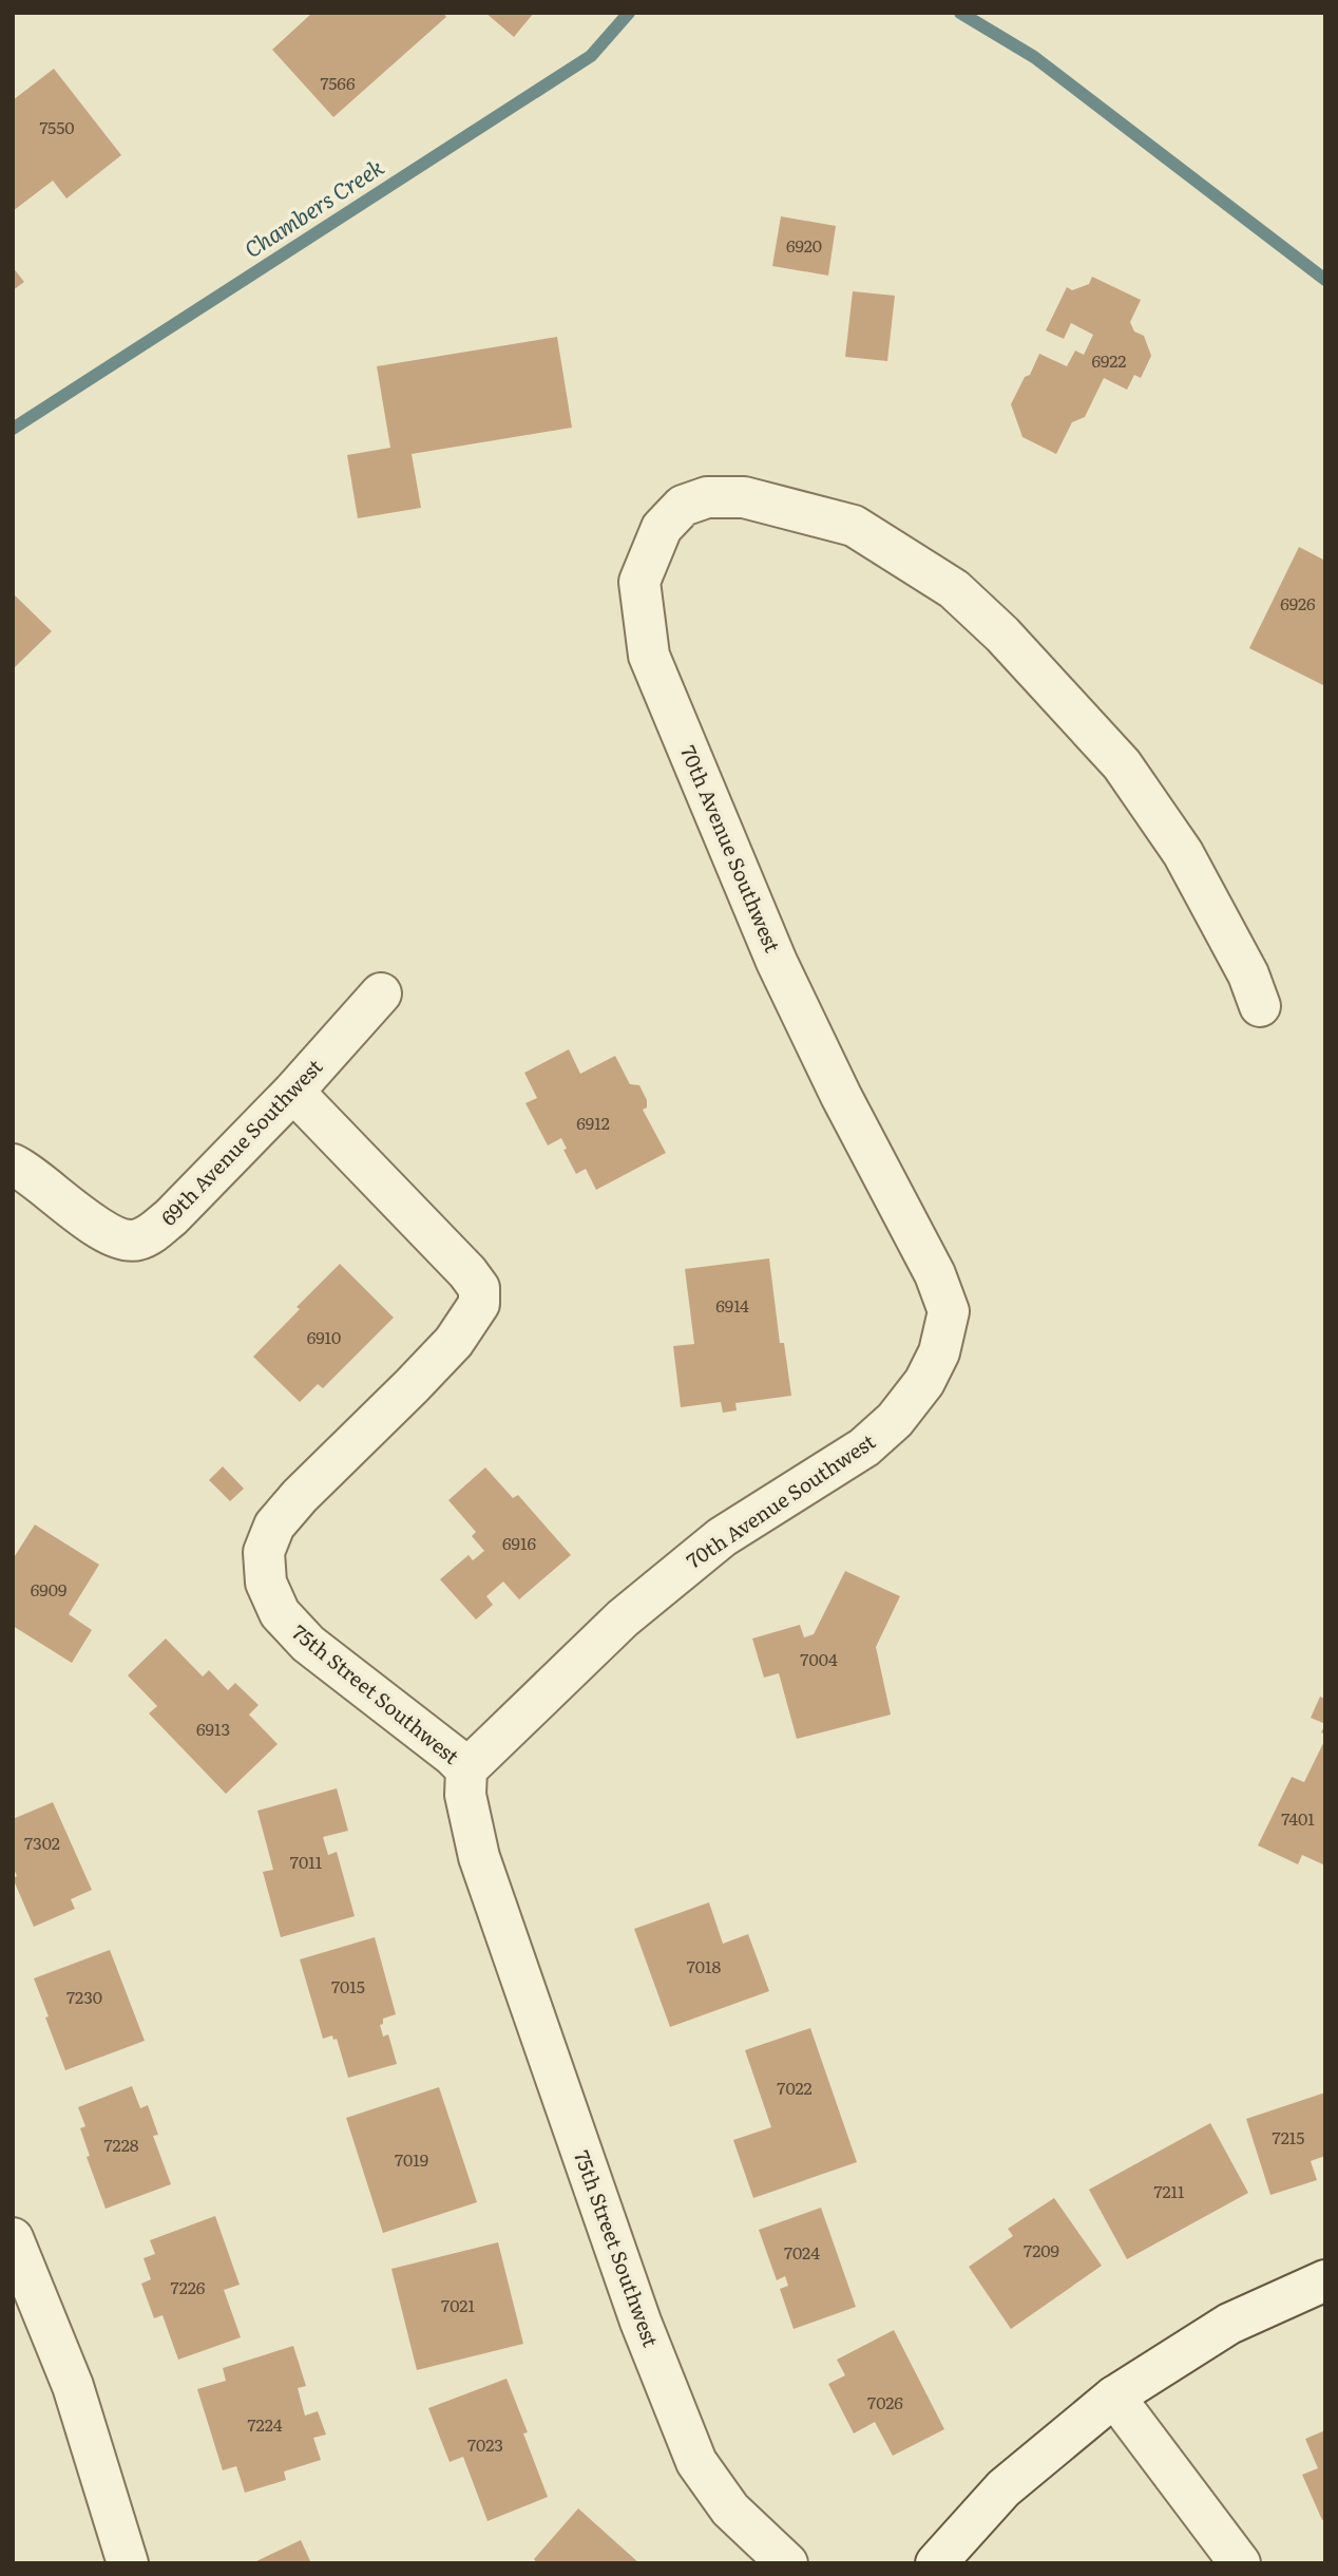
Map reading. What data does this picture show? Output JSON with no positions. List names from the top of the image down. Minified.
{"streets":{"street":["70th Avenue Southwest","69th Avenue Southwest","75th Street Southwest"]},"crossings":[["70th Avenue Southwest","75th Street Southwest"],["69th Avenue Southwest","75th Street Southwest"]],"water":["Chambers Creek"],"house_numbers":["7566","7550","6920","6922","6926","6912","6914","6910","6916","6909","7004","6913","7401","7302","7011","7018","7015","7230","7022","7215","7228","7019","7211","7209","7024","7226","7021","7026","7224","7023"]}
